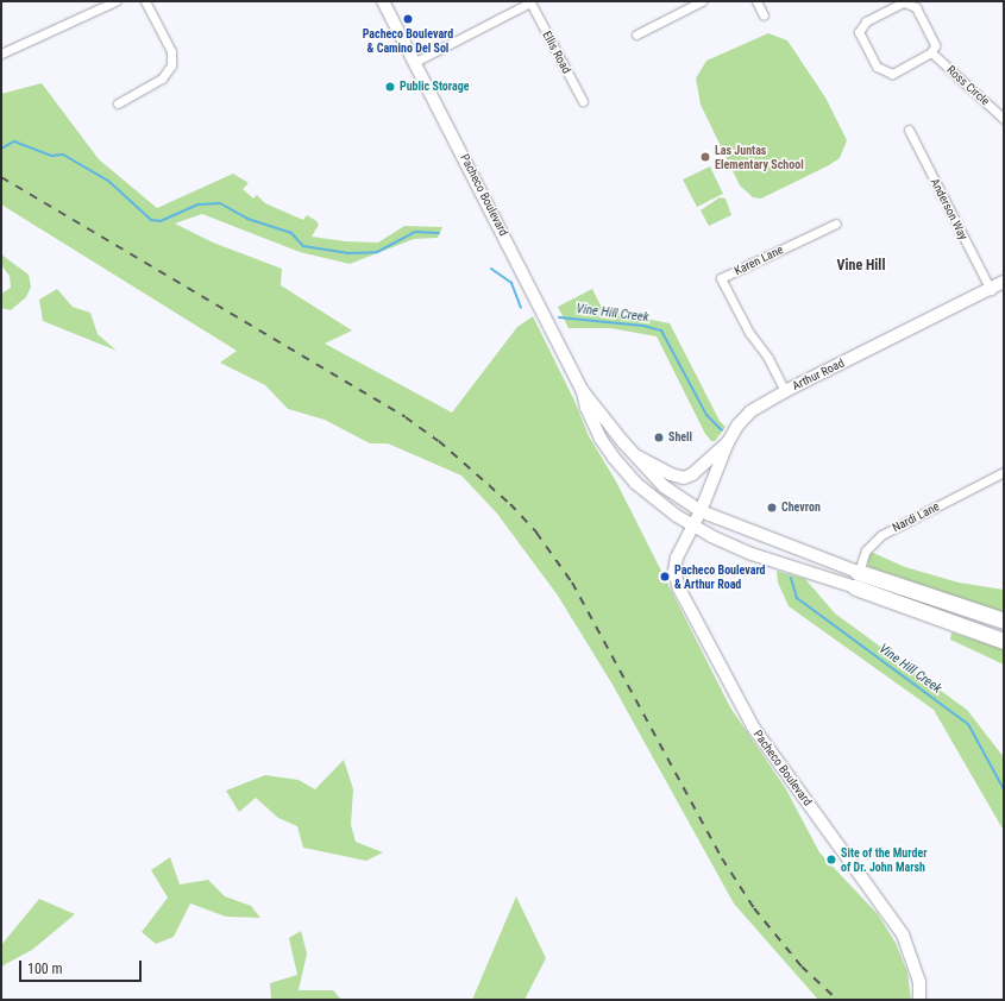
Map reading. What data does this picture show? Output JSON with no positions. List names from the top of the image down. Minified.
{"streets":{"main road":["Pacheco Boulevard","Arthur Road"],"street":["Ellis Road","Ross Circle","Anderson Way","Karen Lane","Nardi Lane"]},"crossings":[["Ellis Road","Pacheco Boulevard"],["Pacheco Boulevard","Arthur Road"],["Pacheco Boulevard","Nardi Lane"],["Anderson Way","Arthur Road"],["Karen Lane","Arthur Road"]],"districts":["Vine Hill"],"water":["Vine Hill Creek"],"places":["Pacheco Boulevard & Camino Del Sol","Public Storage","Las Juntas Elementary School","Shell","Chevron","Pacheco Boulevard & Arthur Road","Site of the Murder of Dr. John Marsh"],"scale_bar":"100 m"}
